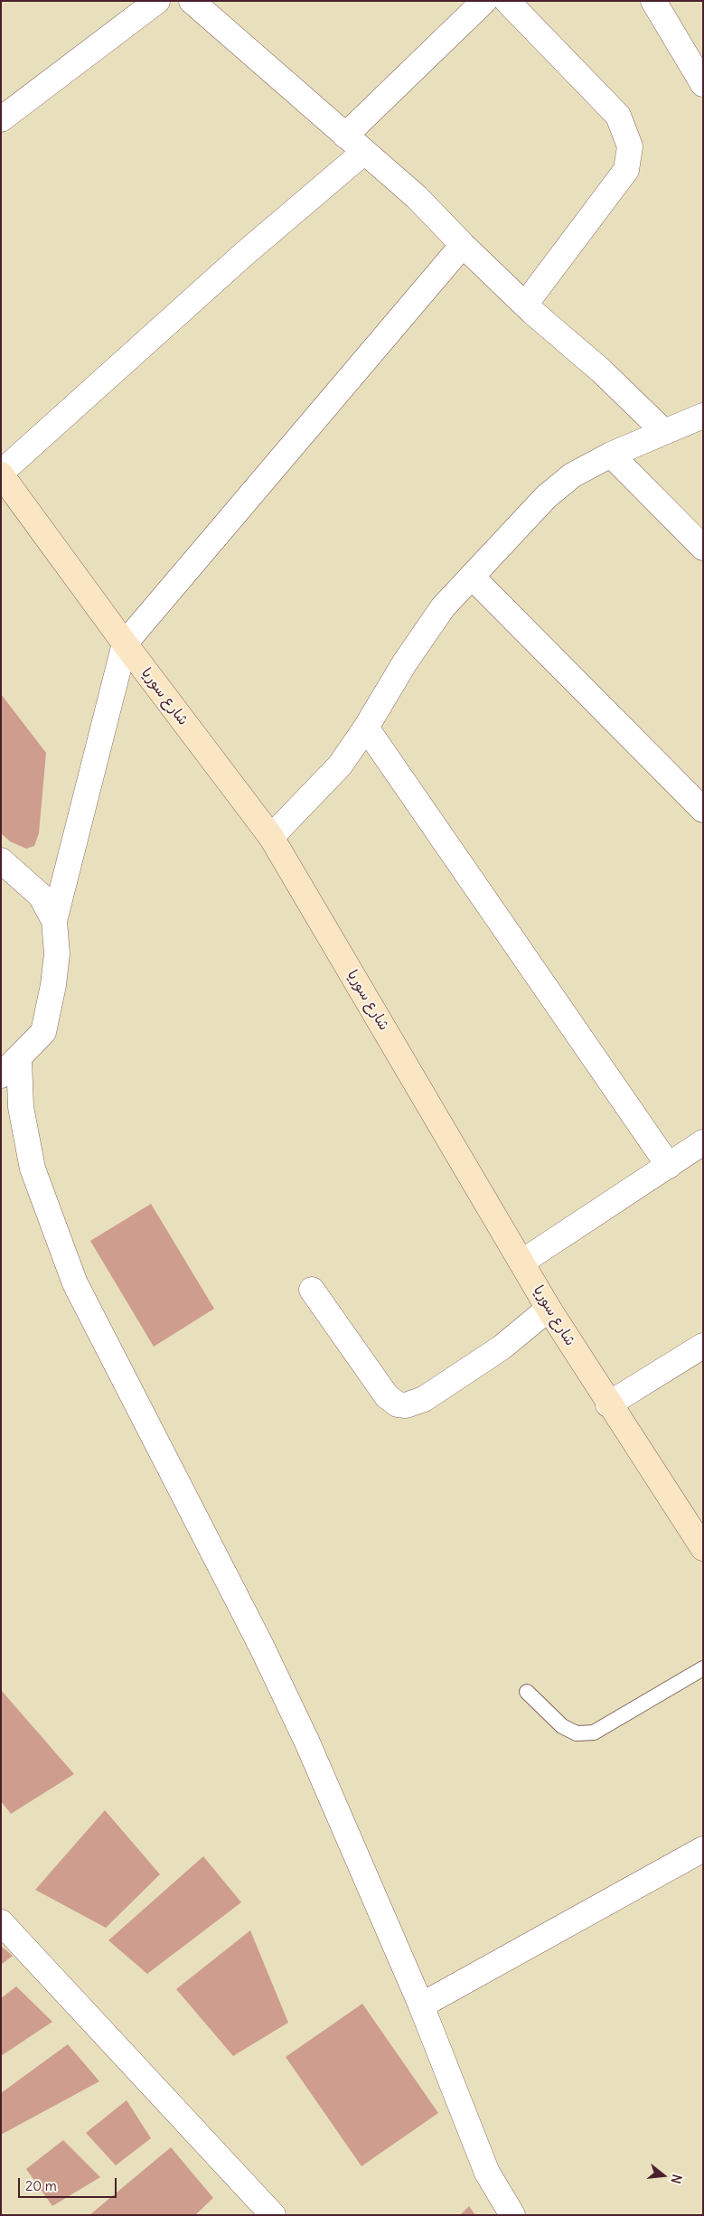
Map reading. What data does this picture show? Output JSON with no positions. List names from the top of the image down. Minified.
{"streets":{"street":["شارع سوريا"]},"scale_bar":"20 m","north":"right"}
